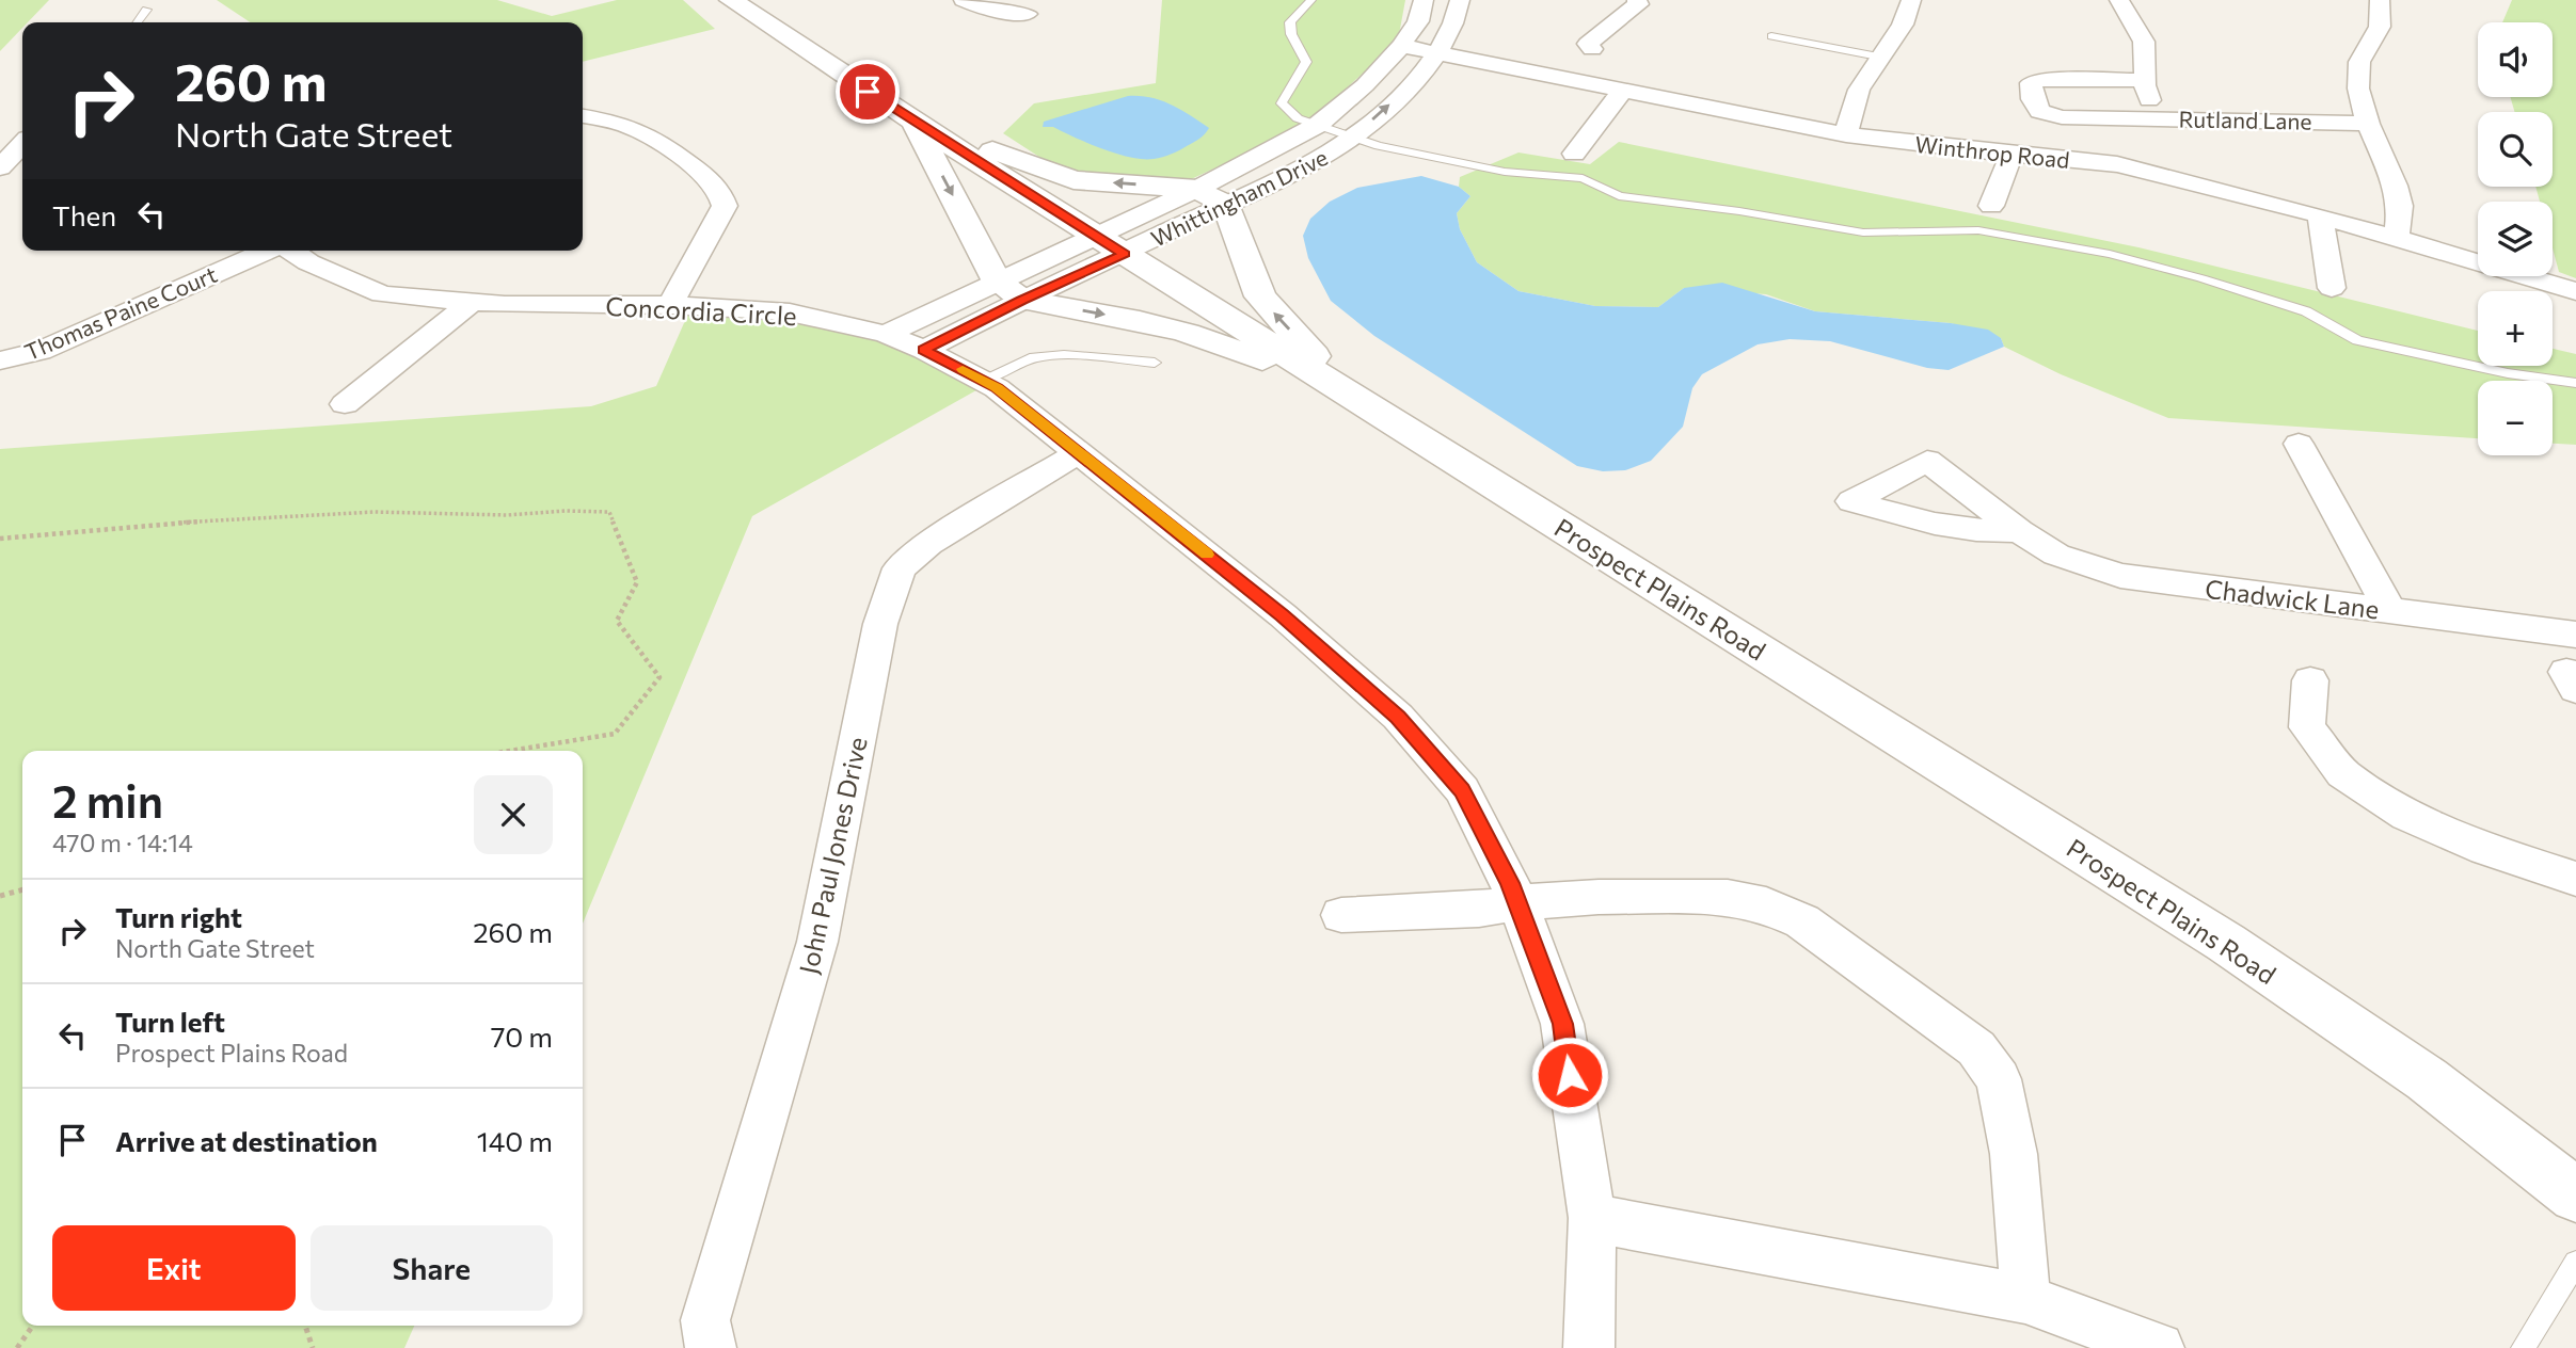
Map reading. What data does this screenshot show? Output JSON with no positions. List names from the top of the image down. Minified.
{"streets":{"street":["Rutland Lane","Winthrop Road","Whittingham Drive","Concordia Circle","Thomas Paine Court","Prospect Plains Road","Chadwick Lane","John Paul Jones Drive"]},"crossings":[["Winthrop Road","Whittingham Drive"],["Whittingham Drive","Prospect Plains Road"],["Concordia Circle","John Paul Jones Drive"]],"page":{"map_buttons":["+","−"],"turn":["260 m","North Gate Street"],"then":"Then","heading":["2 min","470 m · 14:14"],"list":[{"name":"Turn right","note":"North Gate Street","value":"260 m"},{"name":"Turn left","note":"Prospect Plains Road","value":"70 m"},{"name":"Arrive at destination","value":"140 m"}],"buttons":["Exit","Share"]}}
